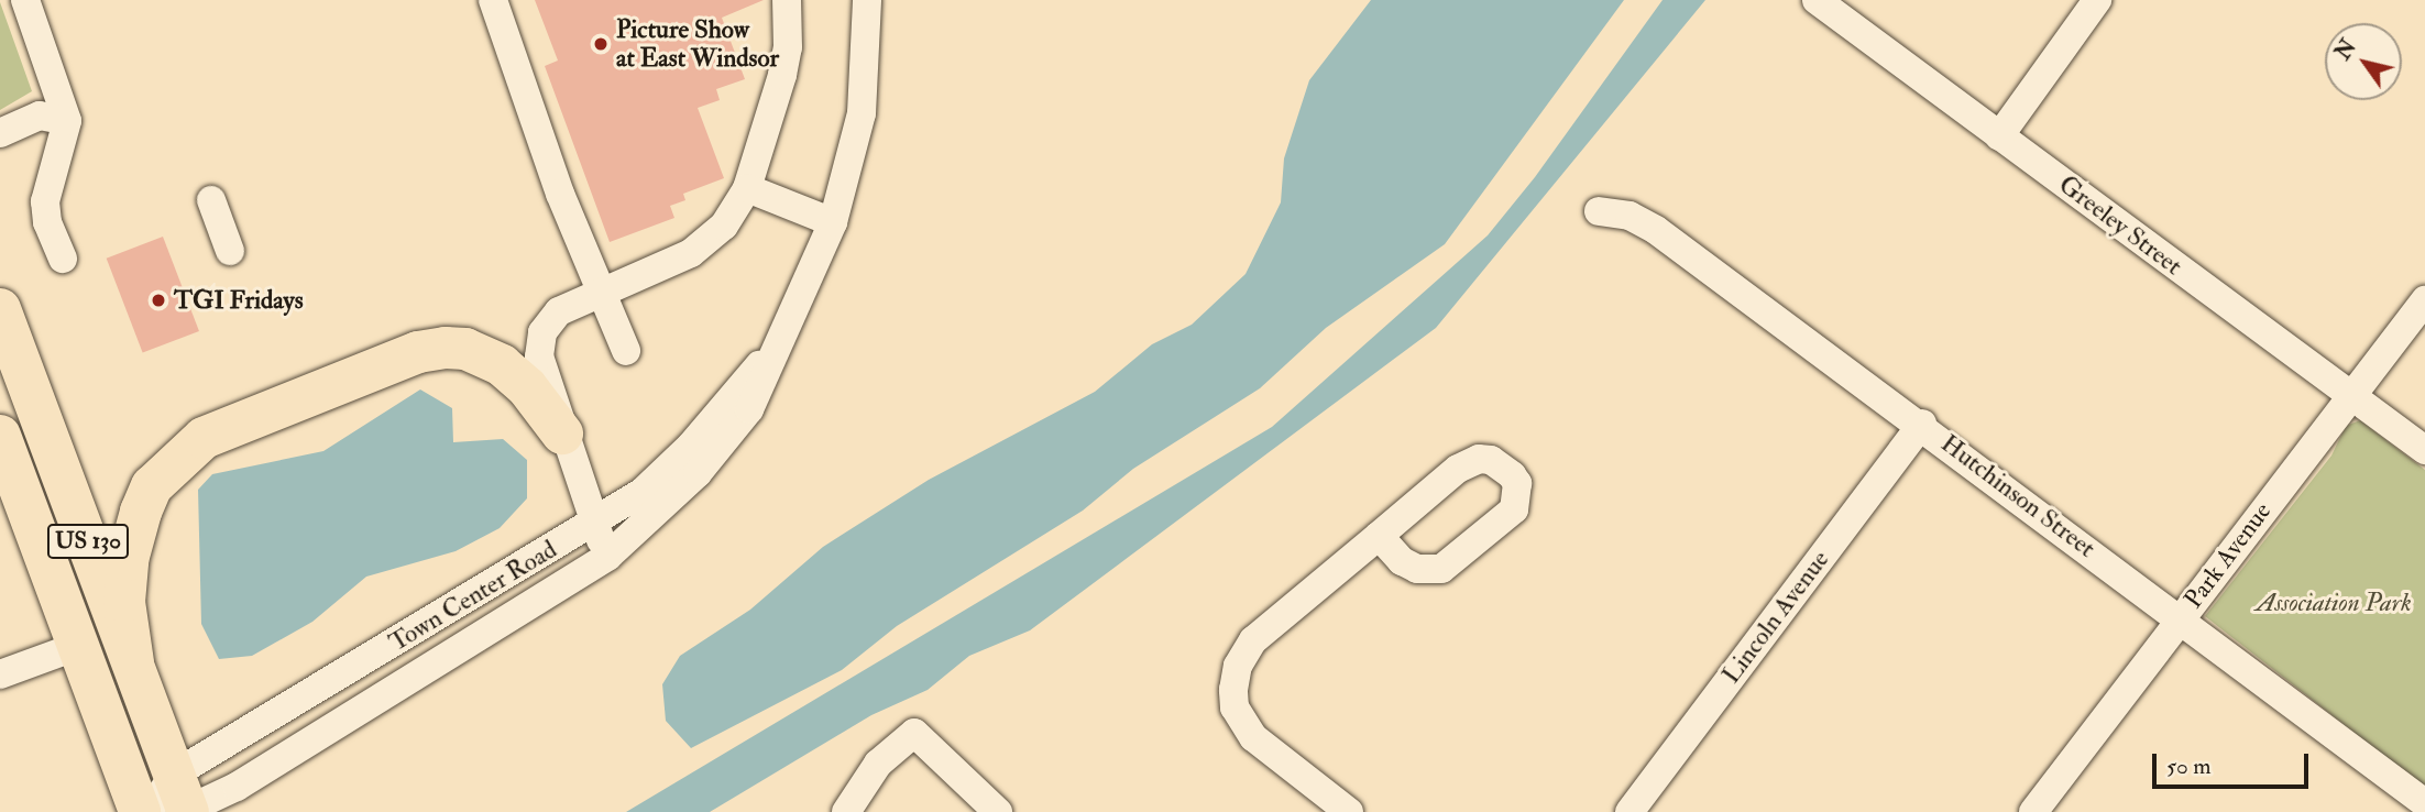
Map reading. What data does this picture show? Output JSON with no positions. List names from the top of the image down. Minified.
{"streets":{"highway":["US 130"],"street":["Greeley Street","Hutchinson Street","Park Avenue","Town Center Road","Lincoln Avenue"]},"crossings":[["Greeley Street","Park Avenue"],["Hutchinson Street","Park Avenue"],["Hutchinson Street","Lincoln Avenue"],["US 130","Town Center Road"]],"parks":["Association Park"],"places":["Picture Show at East Windsor","TGI Fridays"],"scale_bar":"50 m","north":"top left"}
